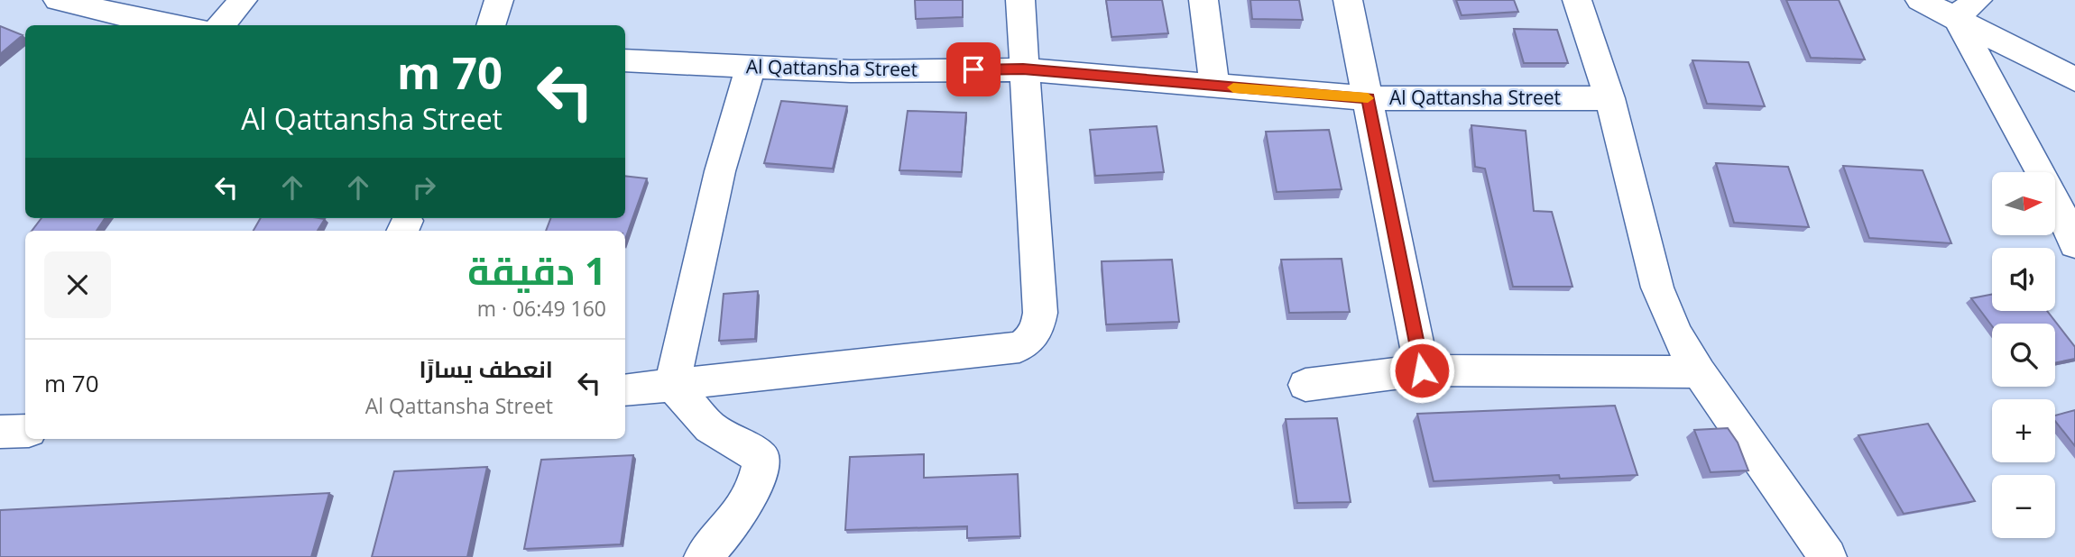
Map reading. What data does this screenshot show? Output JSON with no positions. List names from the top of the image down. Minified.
{"streets":{"street":["Al Qattansha Street"]},"north":"right","page":{"turn":["70 m","Al Qattansha Street"],"map_buttons":["+","−"],"heading":["1 دقيقة","160 m · 06:49"],"list":[{"name":"انعطف يسارًا","note":"Al Qattansha Street","value":"70 m"}]}}
